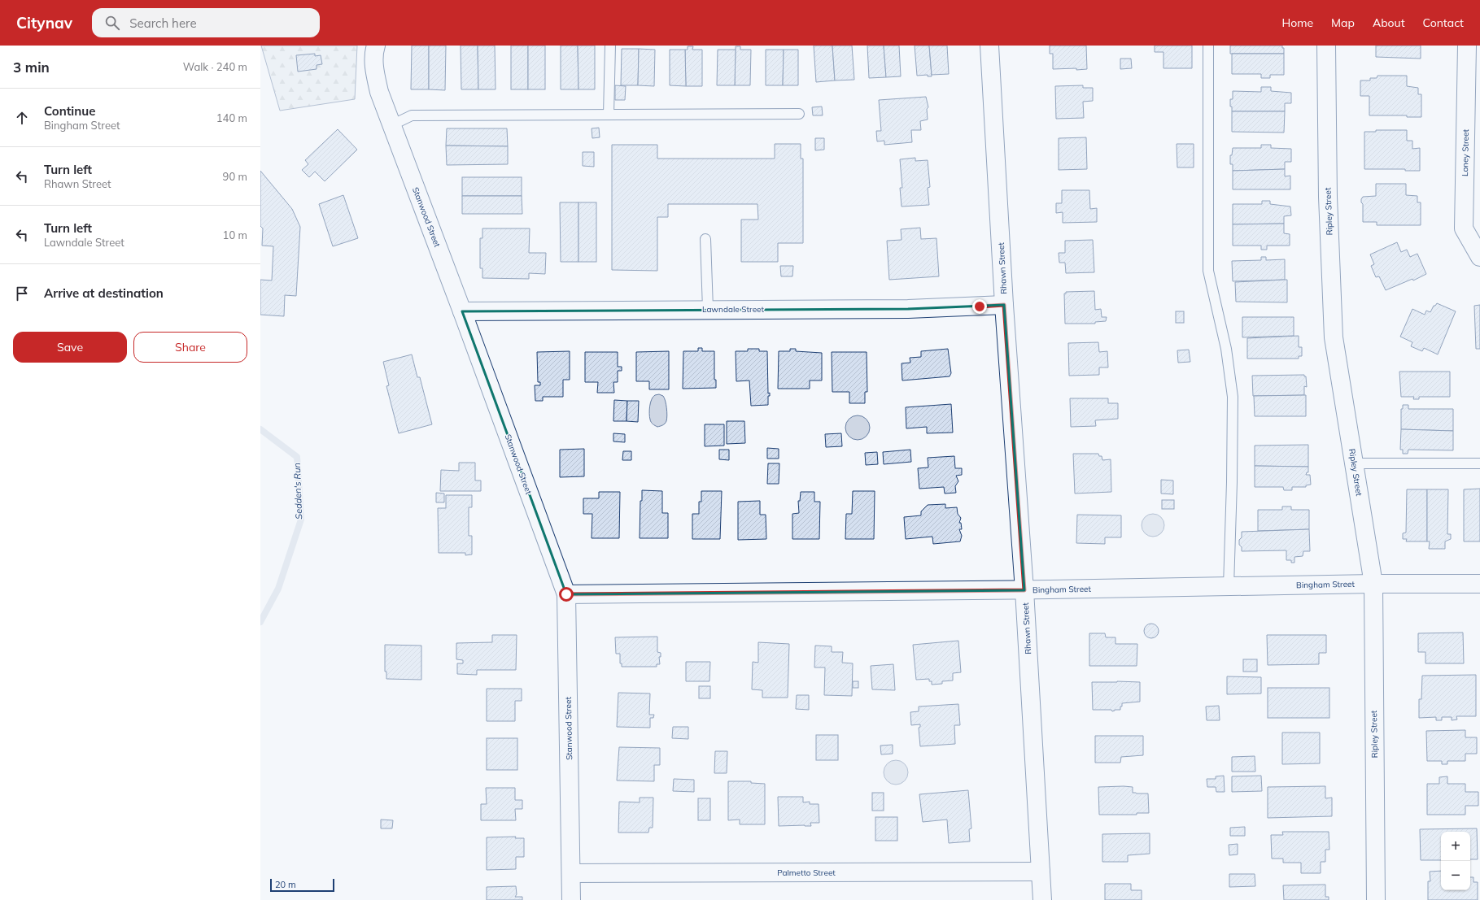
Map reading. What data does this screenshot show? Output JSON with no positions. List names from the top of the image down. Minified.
{"streets":{"street":["Loney Street","Ripley Street","Stanwood Street","Rhawn Street","Lawndale Street","Bingham Street","Palmetto Street"]},"crossings":[["Ripley Street","Bingham Street"],["Stanwood Street","Lawndale Street"],["Stanwood Street","Bingham Street"],["Stanwood Street","Palmetto Street"],["Rhawn Street","Lawndale Street"],["Rhawn Street","Bingham Street"],["Rhawn Street","Palmetto Street"]],"water":["Sedden's Run"],"scale_bar":"20 m","page":{"header":"Citynav","search":"Search here","nav":["Home","Map","About","Contact"],"heading":["3 min","Walk · 240 m"],"list":[["Continue","Bingham Street","140 m"],["Turn left","Rhawn Street","90 m"],["Turn left","Lawndale Street","10 m"],"Arrive at destination"],"buttons":["Save","Share"],"map_buttons":["+","−"],"scale":"20 m"}}
